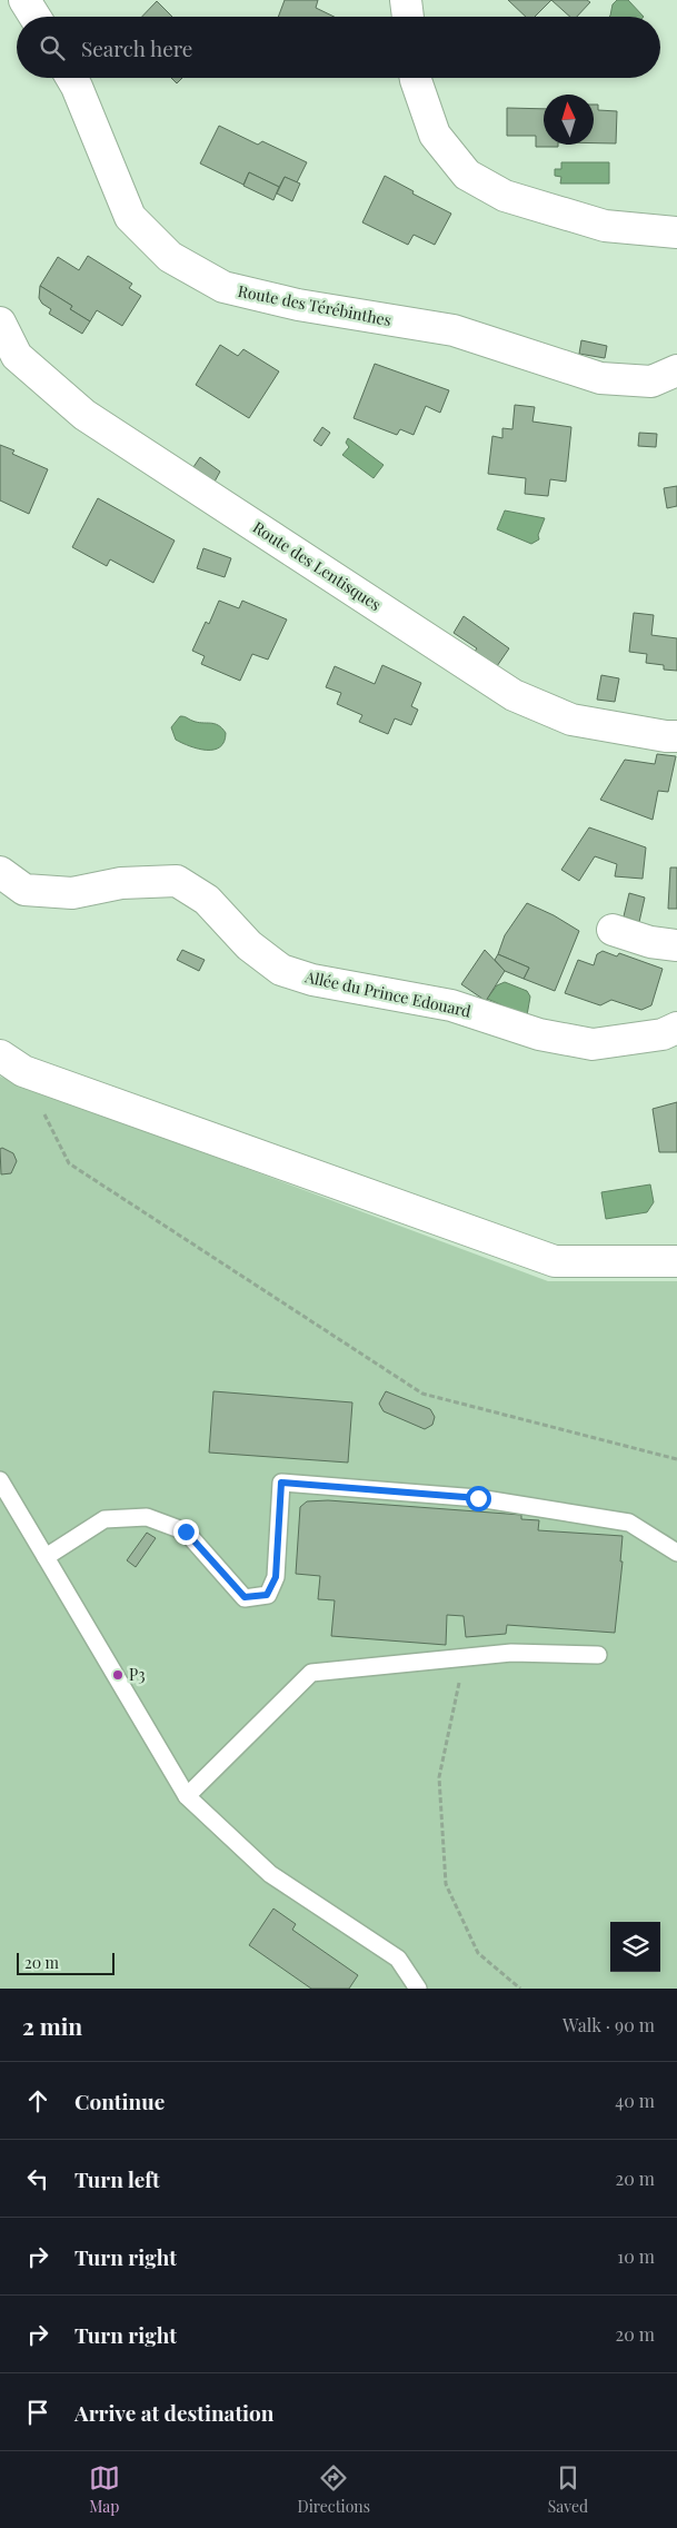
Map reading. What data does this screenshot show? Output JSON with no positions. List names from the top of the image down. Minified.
{"streets":{"street":["Route des Térébinthes","Route des Lentisques","Allée du Prince Edouard"]},"places":["P3"],"scale_bar":"20 m","north":"top","page":{"search":"Search here","scale":"20 m","heading":["2 min","Walk · 90 m"],"list":[["Continue","40 m"],["Turn left","20 m"],["Turn right","10 m"],["Turn right","20 m"],"Arrive at destination"],"nav":["Map","Directions","Saved"]}}
